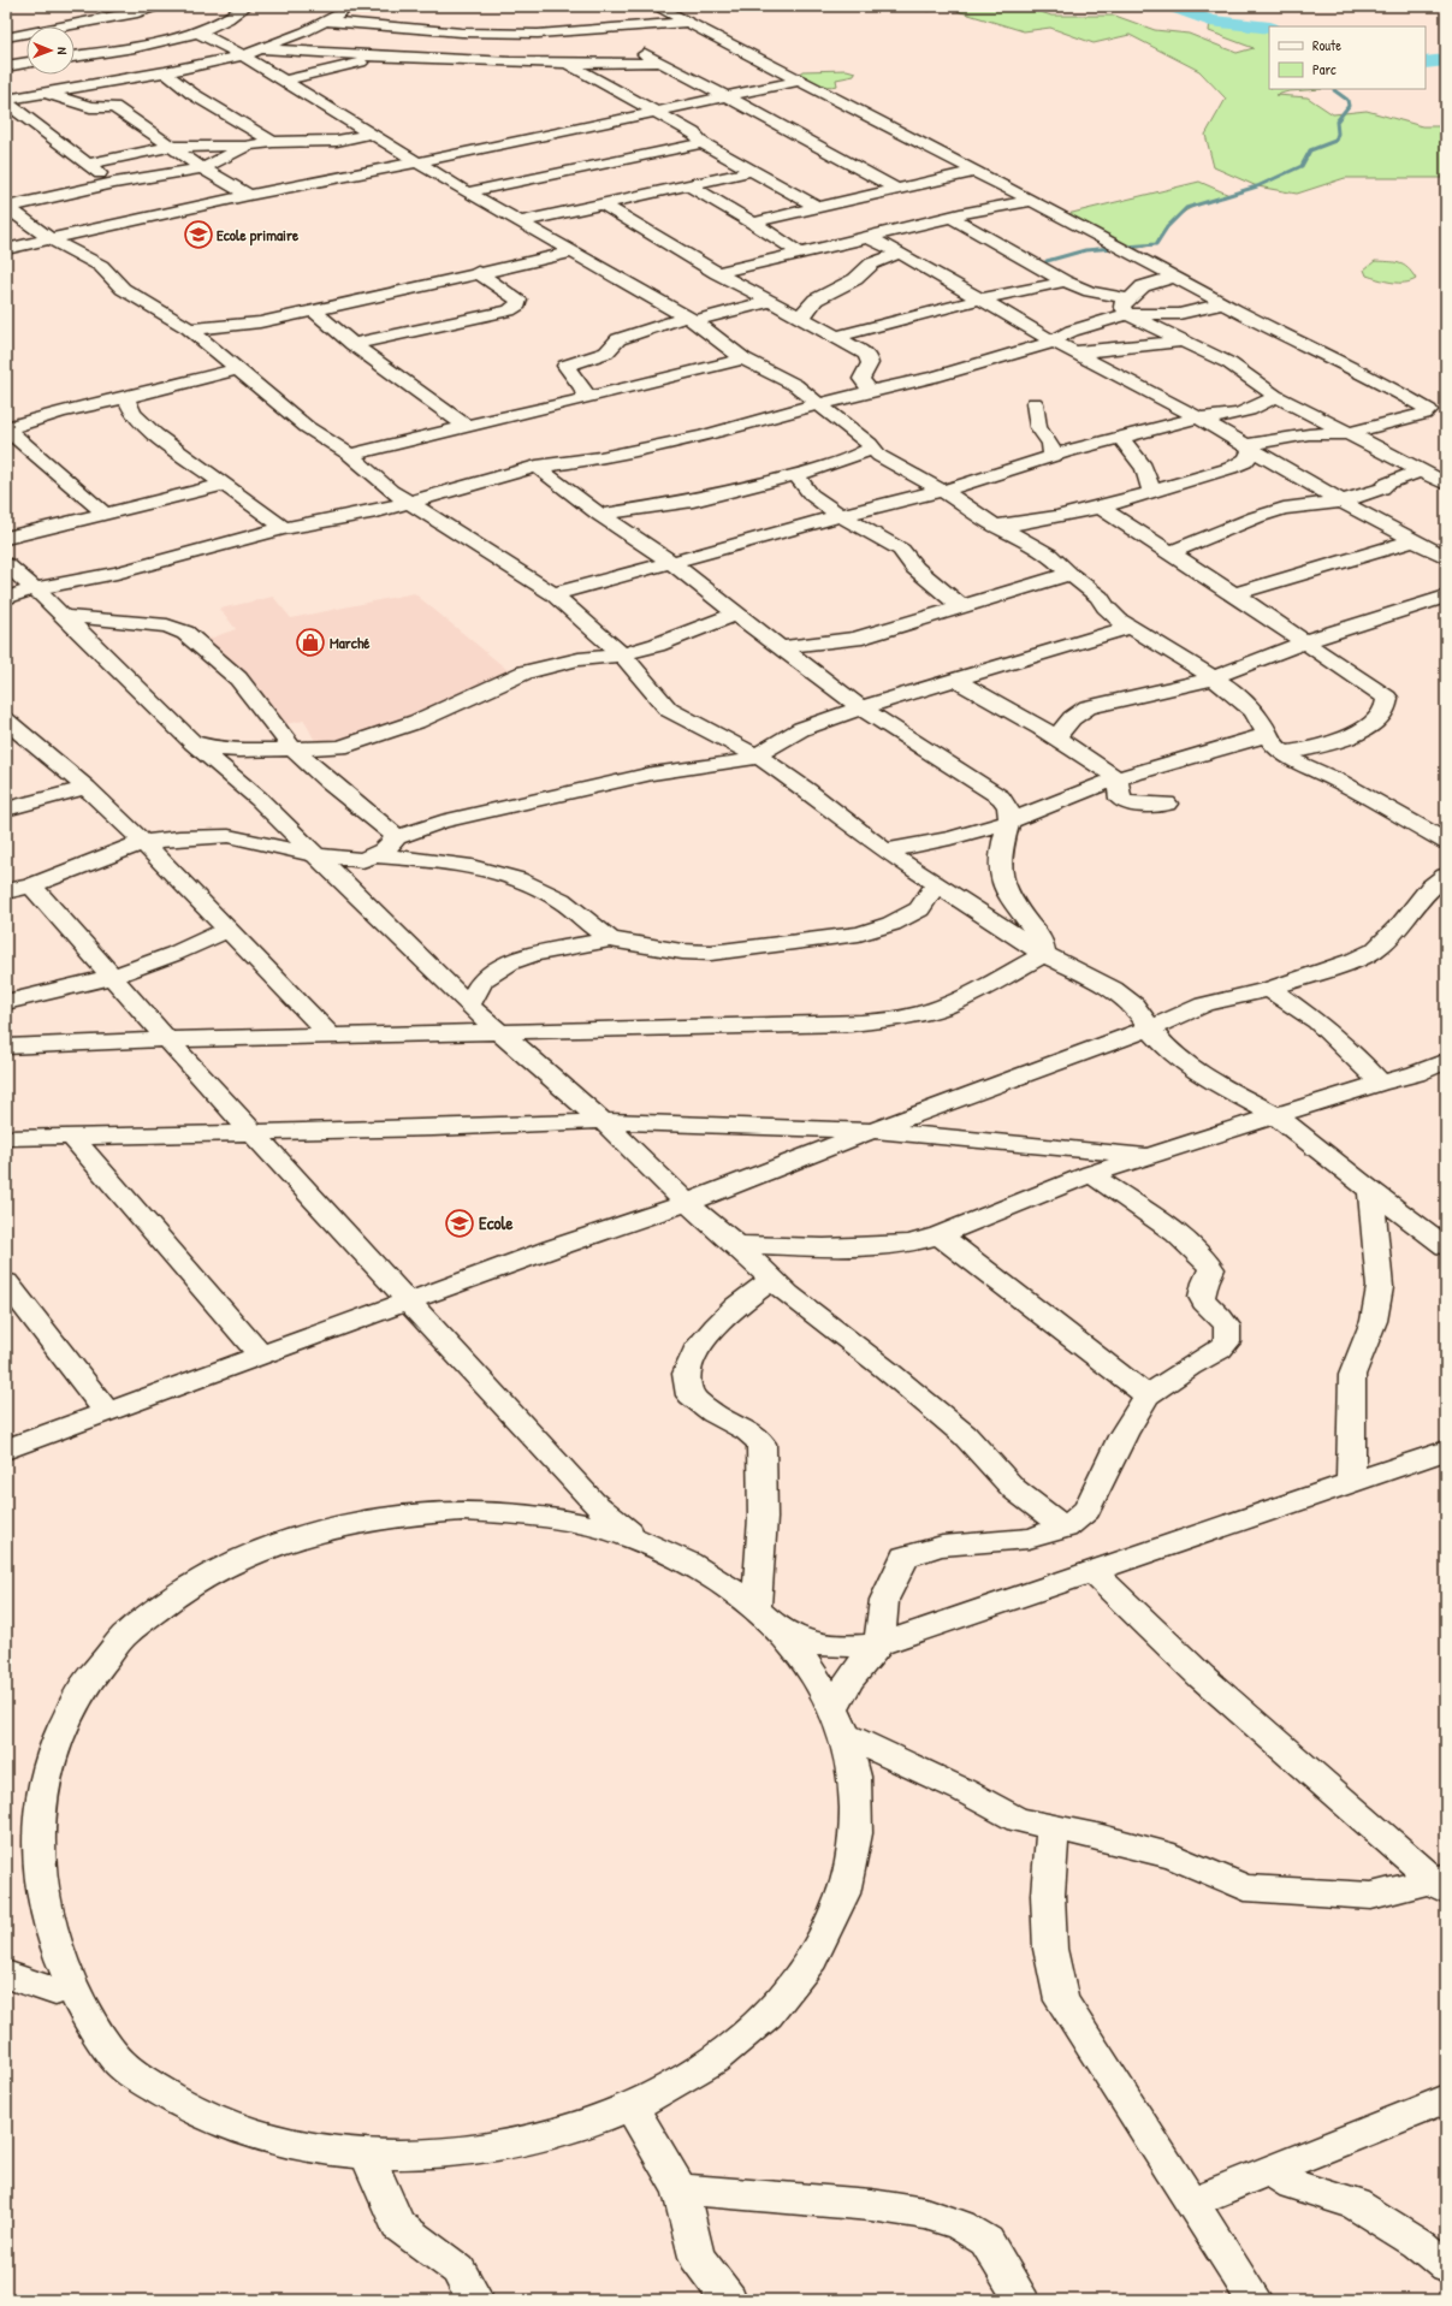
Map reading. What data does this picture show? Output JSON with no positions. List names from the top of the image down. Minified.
{"places":{"school or university":["Ecole primaire","Ecole"],"shop":["Marché"]},"legend":["Route","Parc"],"north":"right"}
